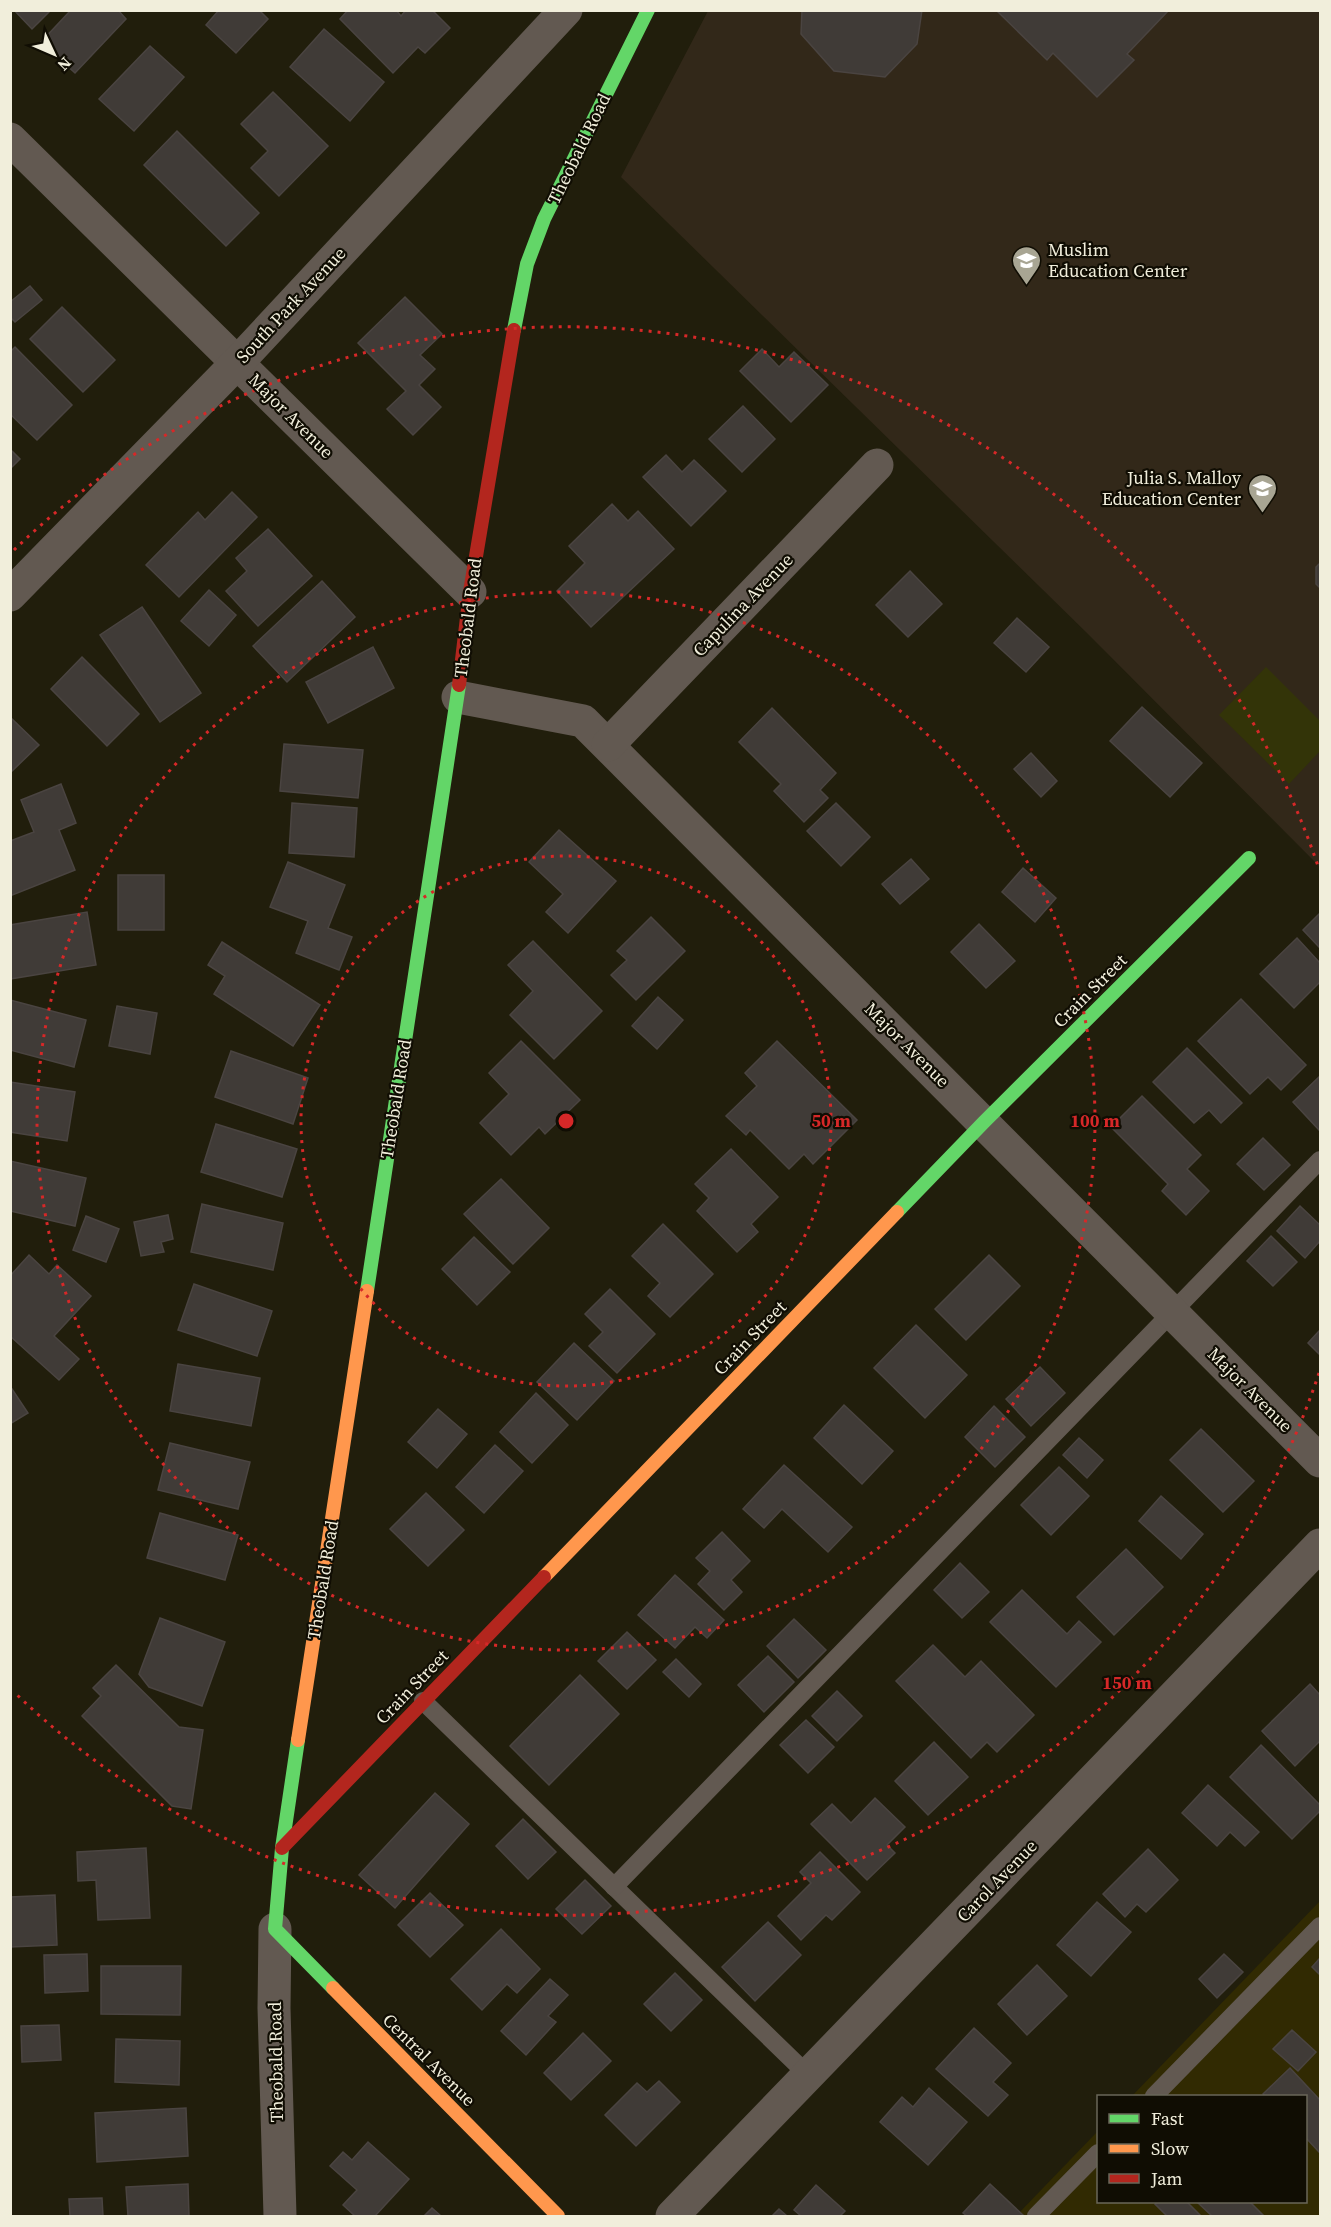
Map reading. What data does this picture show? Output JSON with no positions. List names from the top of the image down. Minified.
{"streets":{"street":["Theobald Road","South Park Avenue","Major Avenue","Capulina Avenue","Crain Street","Carol Avenue","Central Avenue"]},"crossings":[["Theobald Road","Major Avenue"],["Theobald Road","Crain Street"],["Theobald Road","Central Avenue"],["South Park Avenue","Major Avenue"],["Major Avenue","Capulina Avenue"],["Major Avenue","Crain Street"]],"places":{"school or university":["Muslim Education Center","Julia S. Malloy Education Center"]},"legend":["Fast","Slow","Jam"],"north":"bottom right","rings":["50 m","100 m","150 m"]}
